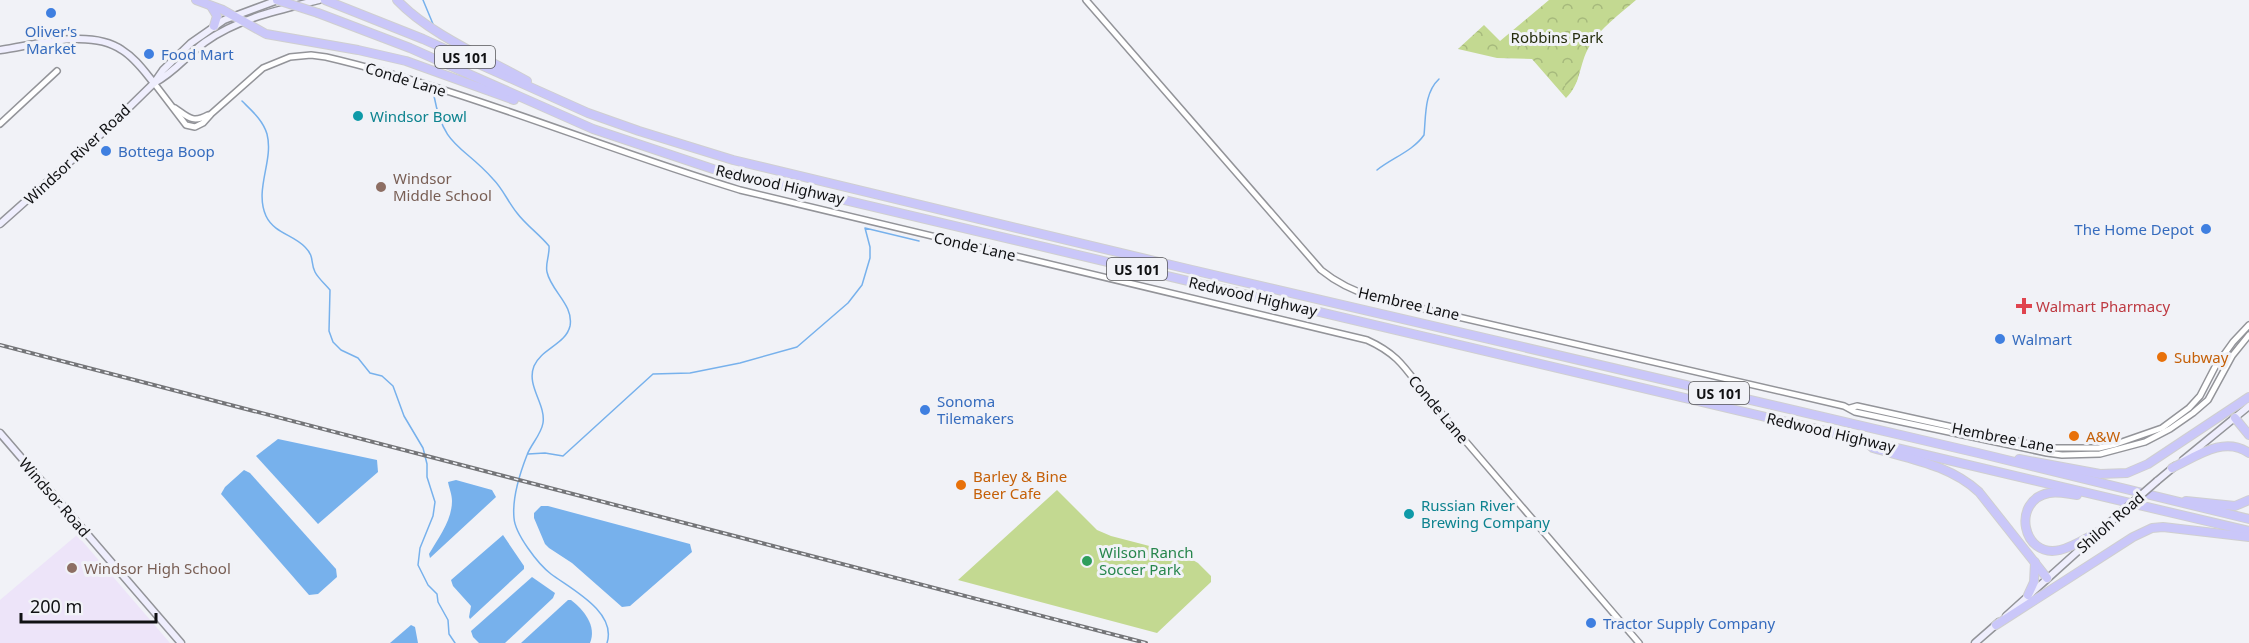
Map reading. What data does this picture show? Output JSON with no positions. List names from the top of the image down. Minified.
{"streets":{"highway":["US 101","Redwood Highway"],"main road":["Windsor River Road","Windsor Road","Shiloh Road"],"street":["Conde Lane","Hembree Lane"]},"crossings":[["Conde Lane","Windsor River Road"]],"parks":["Robbins Park"],"places":{"other":["Oliver's Market","Food Mart","Windsor Bowl","Bottega Boop","Windsor Middle School","The Home Depot","Walmart","Subway","Sonoma Tilemakers","A&W","Barley & Bine Beer Cafe","Russian River Brewing Company","Wilson Ranch Soccer Park","Windsor High School","Tractor Supply Company"],"health":["Walmart Pharmacy"]},"scale_bar":"200 m"}
